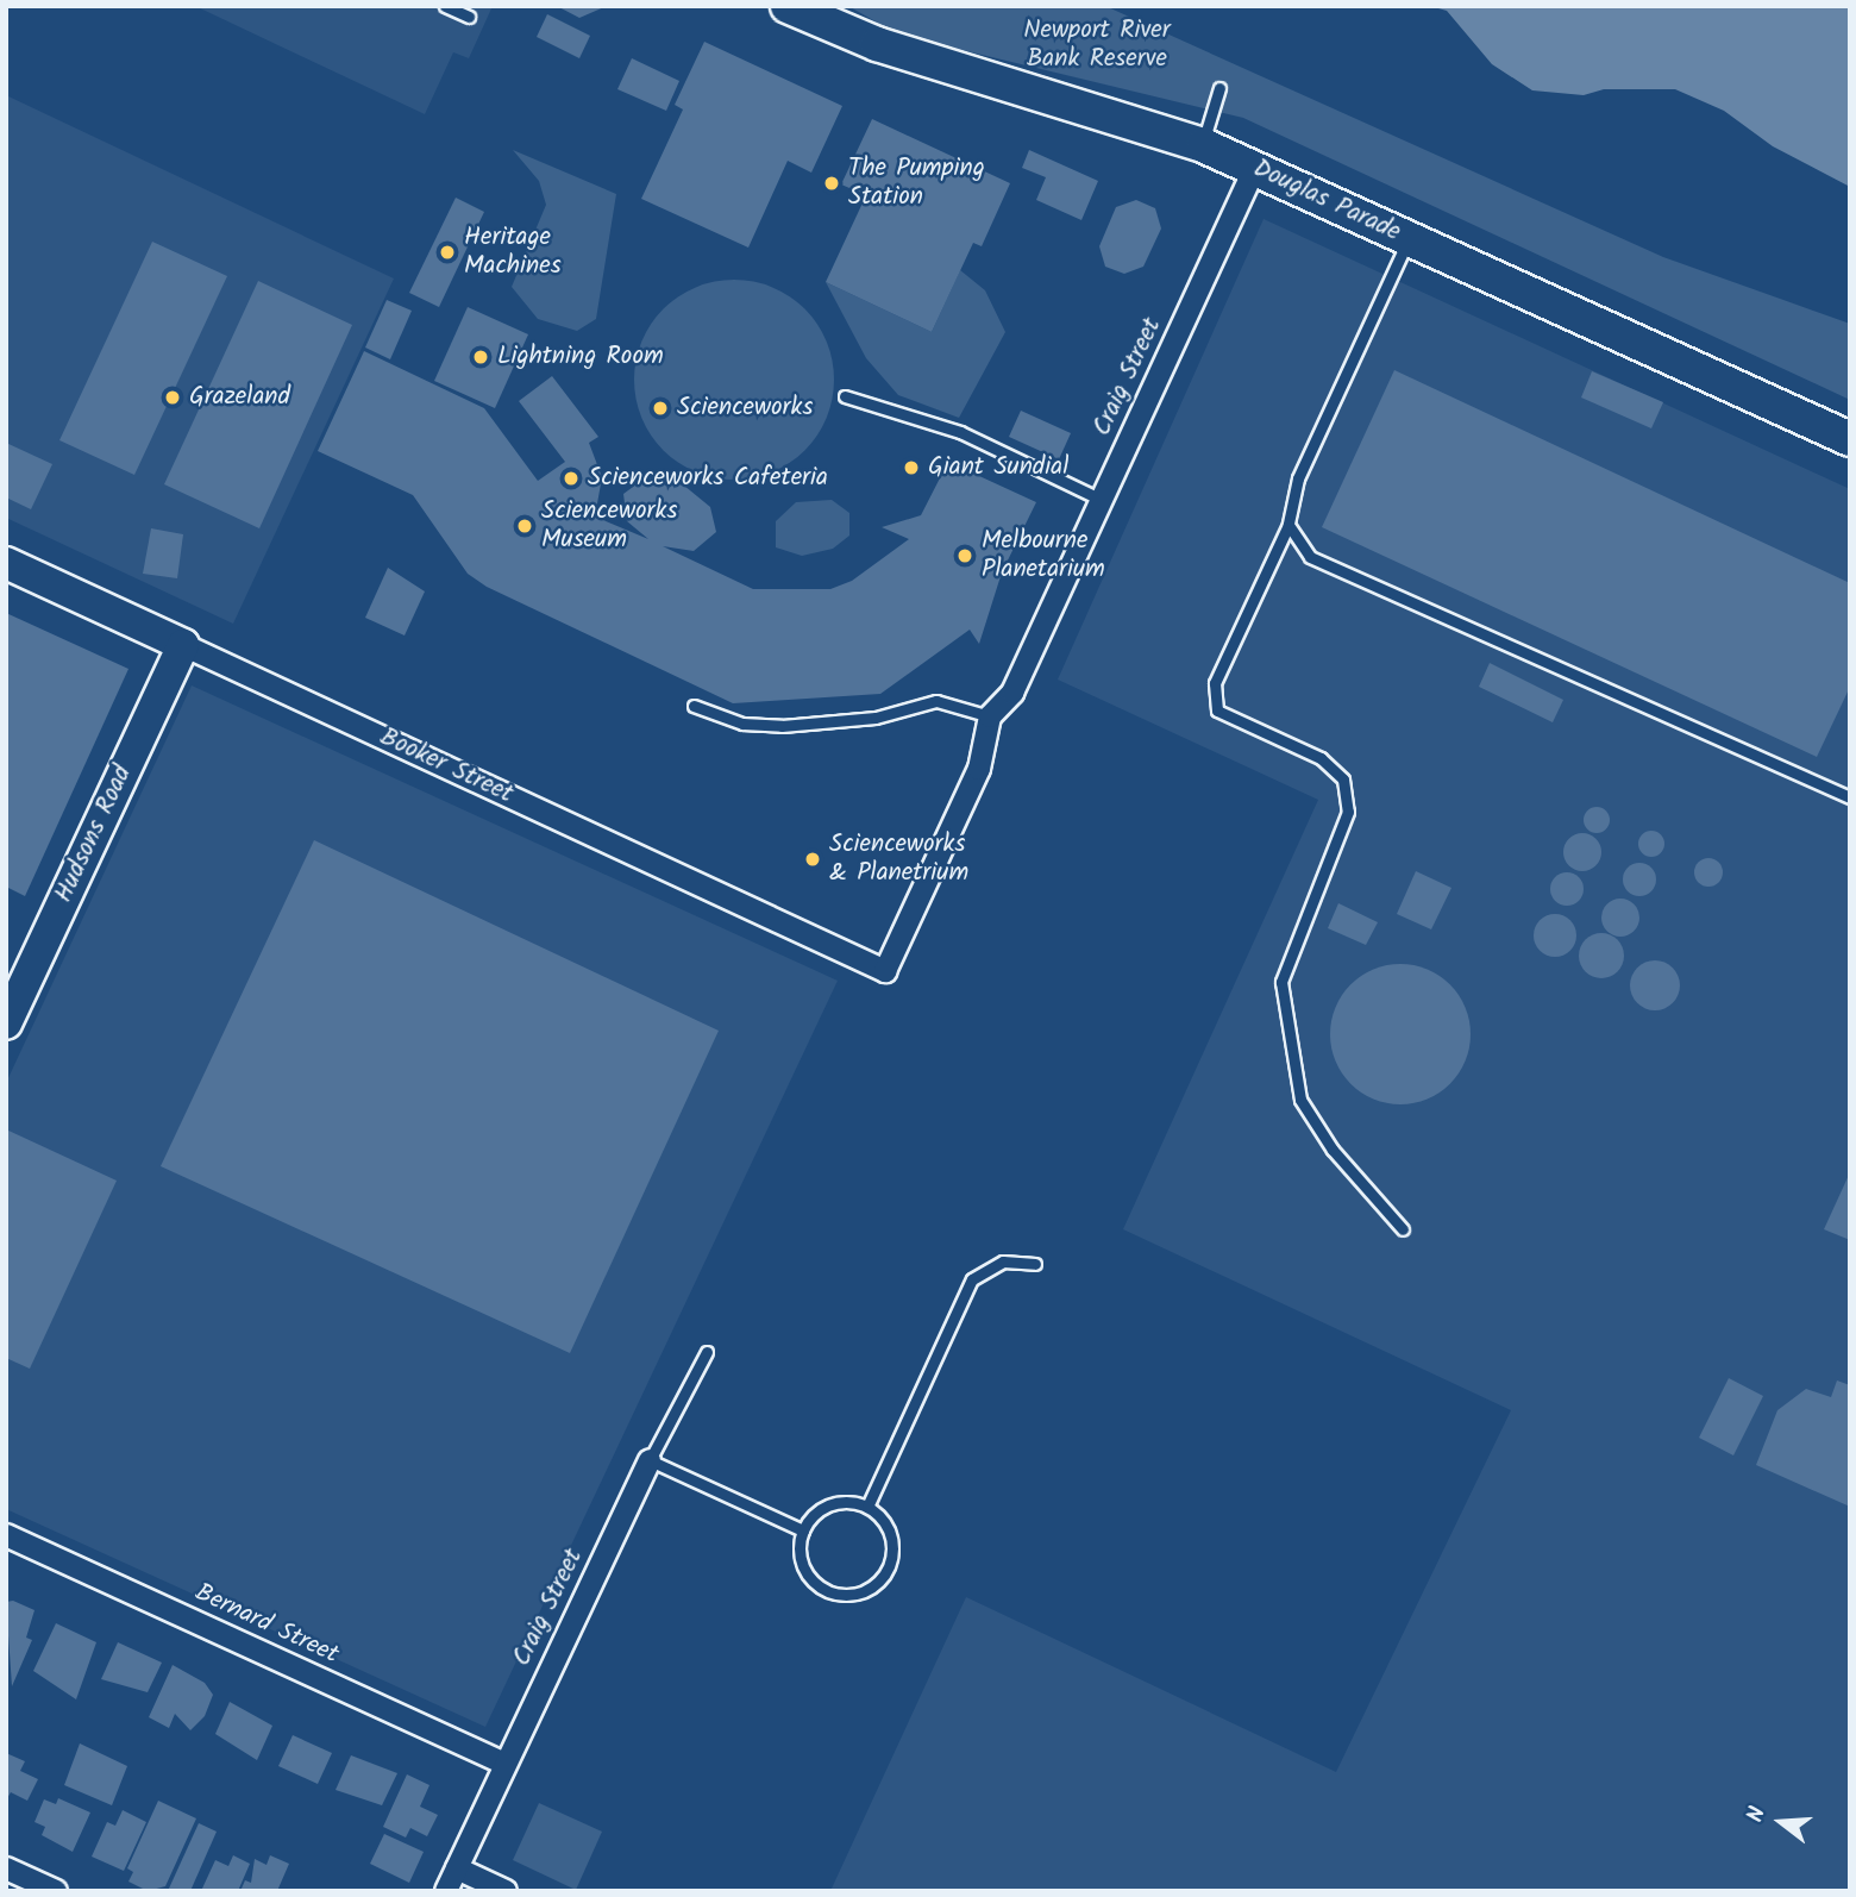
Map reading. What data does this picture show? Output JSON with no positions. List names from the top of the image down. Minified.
{"streets":{"main road":["Douglas Parade"],"street":["Craig Street","Booker Street","Hudsons Road","Bernard Street"]},"crossings":[["Douglas Parade","Craig Street"],["Craig Street","Booker Street"],["Craig Street","Bernard Street"],["Booker Street","Hudsons Road"]],"parks":["Newport River Bank Reserve"],"places":["The Pumping Station","Heritage Machines","Lightning Room","Grazeland","Scienceworks","Giant Sundial","Scienceworks Cafeteria","Scienceworks Museum","Melbourne Planetarium","Scienceworks & Planetrium"],"north":"left"}
